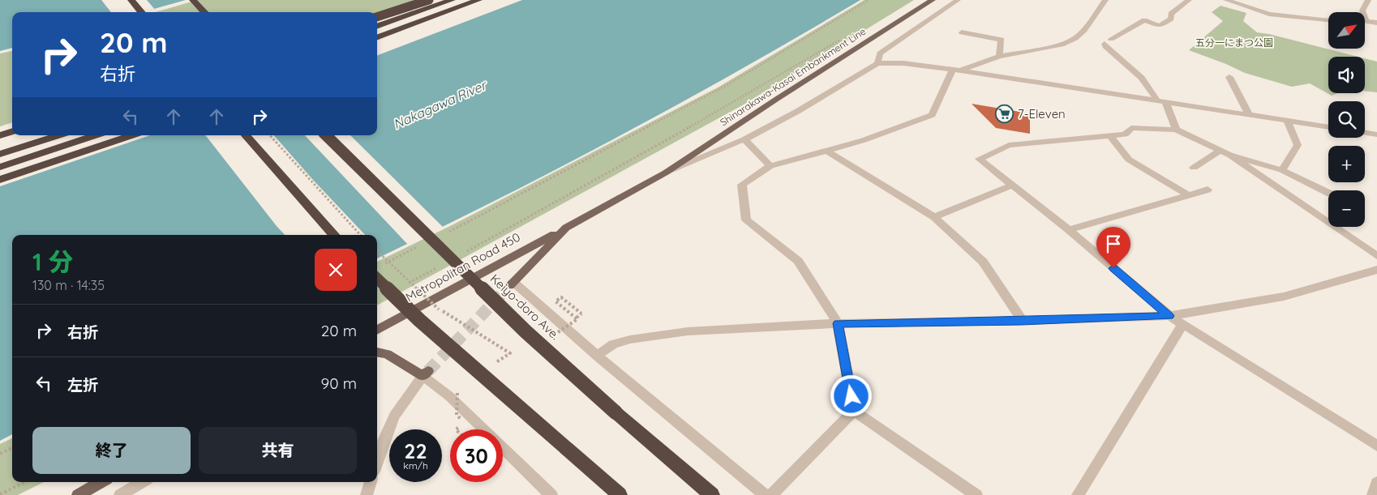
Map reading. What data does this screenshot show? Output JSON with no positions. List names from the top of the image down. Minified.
{"streets":{"highway":["Keiyo-doro Ave."],"main road":["Shinarakawa-Kasai Embankment Line","Metropolitan Road 450"]},"crossings":[["Shinarakawa-Kasai Embankment Line","Metropolitan Road 450"]],"water":["Nakagawa River"],"parks":["五分一にまつ公園"],"places":{"supermarket":["7-Eleven"]},"north":"top right","page":{"map_buttons":["+","−"],"turn":["20 m","右折"],"heading":["1 分","130 m · 14:35"],"list":[{"name":"右折","value":"20 m"},{"name":"左折","value":"90 m"}],"buttons":["終了","共有"],"speed":"22 km/h","limit":"30"}}
